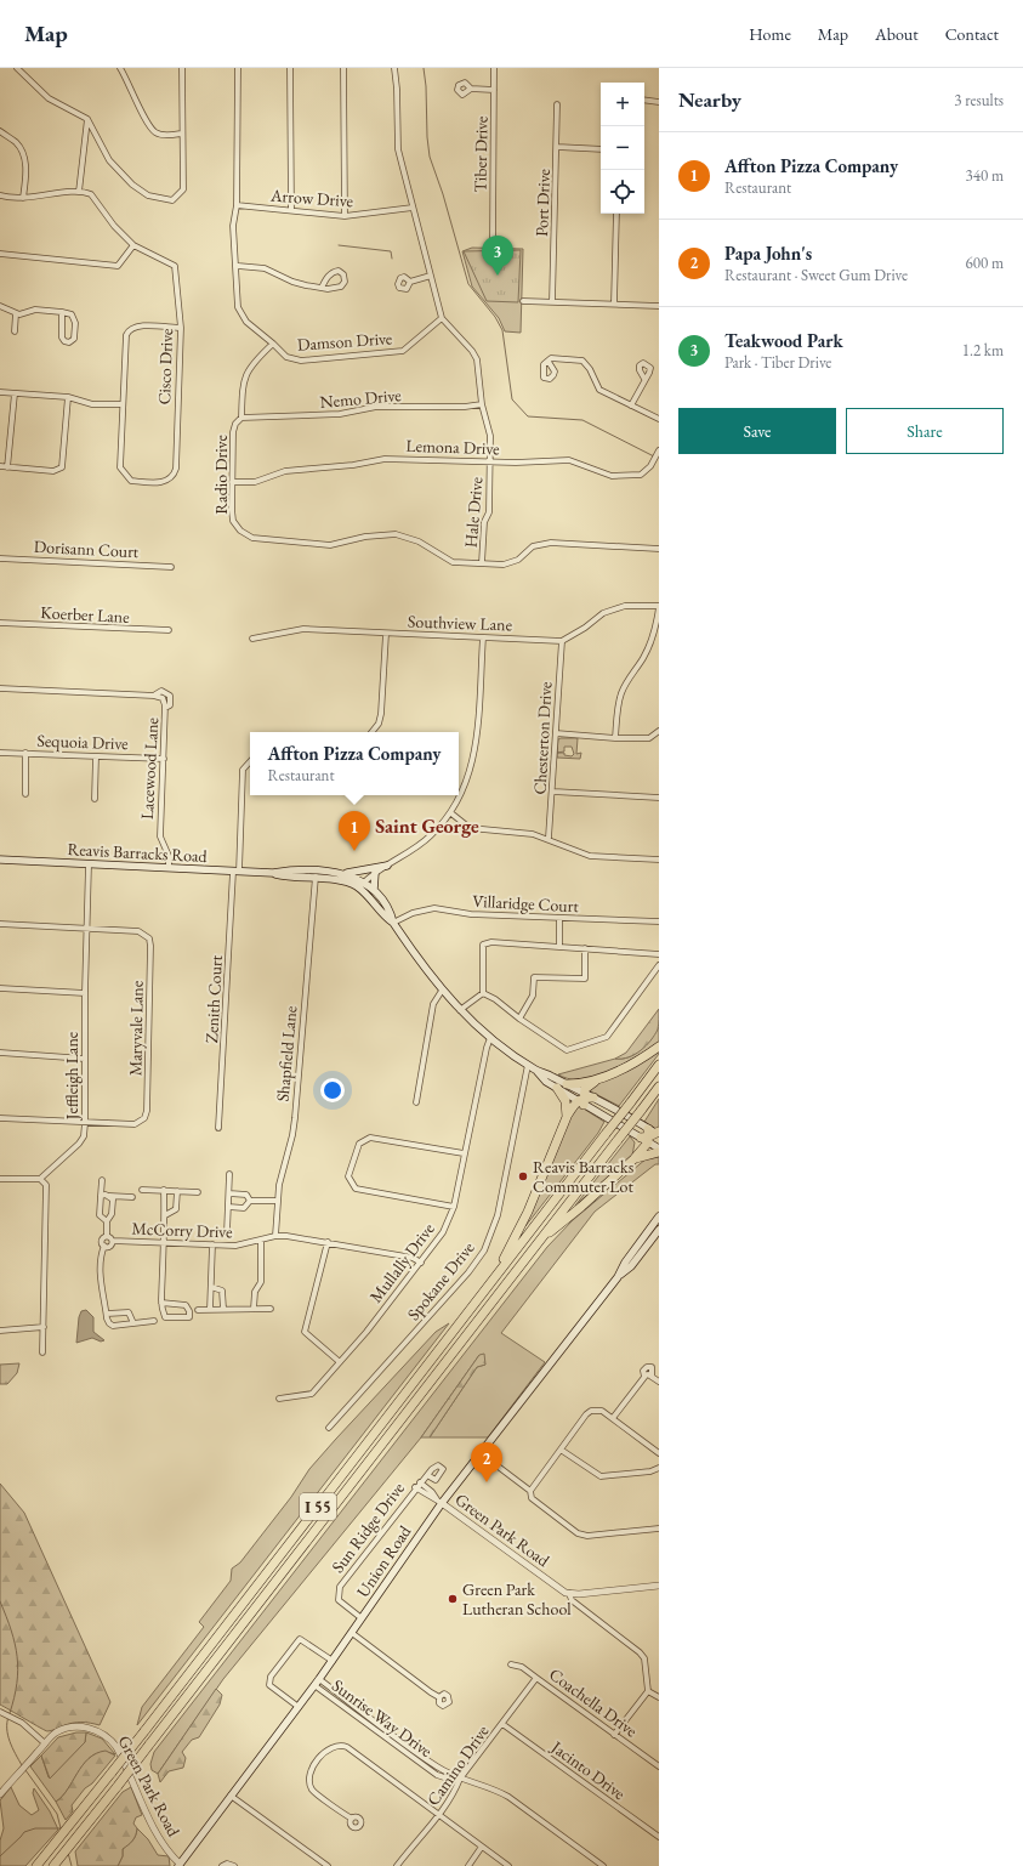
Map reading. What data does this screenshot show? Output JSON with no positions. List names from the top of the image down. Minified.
{"streets":{"highway":["I 55"],"main road":["Reavis Barracks Road","Union Road"],"street":["Tiber Drive","Arrow Drive","Port Drive","Damson Drive","Cisco Drive","Nemo Drive","Lemona Drive","Radio Drive","Hale Drive","Dorisann Court","Koerber Lane","Southview Lane","Chesterton Drive","Sequoia Drive","Lacewood Lane","Villaridge Court","Zenith Court","Maryvale Lane","Shapfield Lane","Jeffleigh Lane","McCorry Drive","Mullally Drive","Spokane Drive","Sun Ridge Drive","Green Park Road","Coachella Drive","Sunrise Way Drive","Camino Drive","Jacinto Drive"]},"crossings":[["Arrow Drive","Hale Drive"],["Damson Drive","Radio Drive"],["Damson Drive","Hale Drive"],["Nemo Drive","Radio Drive"],["Nemo Drive","Hale Drive"],["Lemona Drive","Radio Drive"],["Lemona Drive","Hale Drive"],["Radio Drive","Hale Drive"],["Southview Lane","Chesterton Drive"],["Sequoia Drive","Lacewood Lane"],["Lacewood Lane","Reavis Barracks Road"],["Reavis Barracks Road","Villaridge Court"],["Reavis Barracks Road","Zenith Court"],["Reavis Barracks Road","Shapfield Lane"],["Reavis Barracks Road","Jeffleigh Lane"],["Reavis Barracks Road","Mullally Drive"],["Reavis Barracks Road","Spokane Drive"],["Maryvale Lane","Jeffleigh Lane"],["Shapfield Lane","McCorry Drive"],["McCorry Drive","Mullally Drive"],["Sun Ridge Drive","Green Park Road"],["Sun Ridge Drive","Union Road"],["Green Park Road","Union Road"],["Union Road","Sunrise Way Drive"],["Coachella Drive","Camino Drive"],["Sunrise Way Drive","Camino Drive"],["Camino Drive","Jacinto Drive"]],"districts":["Saint George"],"places":["Reavis Barracks Commuter Lot","Green Park Lutheran School"],"page":{"header":"Map","nav":["Home","Map","About","Contact"],"heading":["Nearby","3 results"],"map_buttons":["+","−"],"list":[{"mark":"1","name":"Affton Pizza Company","note":"Restaurant","value":"340 m"},{"mark":"2","name":"Papa John's","note":"Restaurant · Sweet Gum Drive","value":"600 m"},{"mark":"3","name":"Teakwood Park","note":"Park · Tiber Drive","value":"1.2 km"}],"pins":["3","1","2"],"buttons":["Save","Share"],"popup":["Affton Pizza Company","Restaurant"]}}
